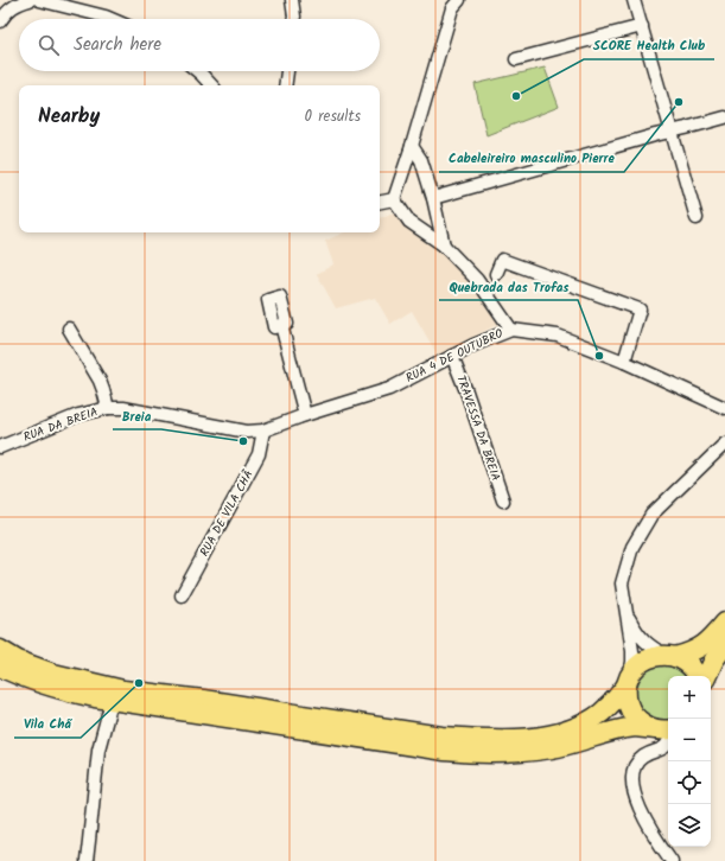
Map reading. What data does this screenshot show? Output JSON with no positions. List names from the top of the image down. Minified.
{"streets":{"street":["RUA 4 DE OUTUBRO","RUA DA BREIA","TRAVESSA DA BREIA","RUA DE VILA CHÃ"]},"crossings":[["RUA 4 DE OUTUBRO","RUA DA BREIA"],["RUA 4 DE OUTUBRO","TRAVESSA DA BREIA"],["RUA 4 DE OUTUBRO","RUA DE VILA CHÃ"],["RUA DA BREIA","RUA DE VILA CHÃ"]],"places":["SCORE Health Club","Cabeleireiro masculino Pierre","Quebrada das Trofas","Breia","Vila Chã"],"page":{"search":"Search here","heading":["Nearby","0 results"],"map_buttons":["+","−"]}}
